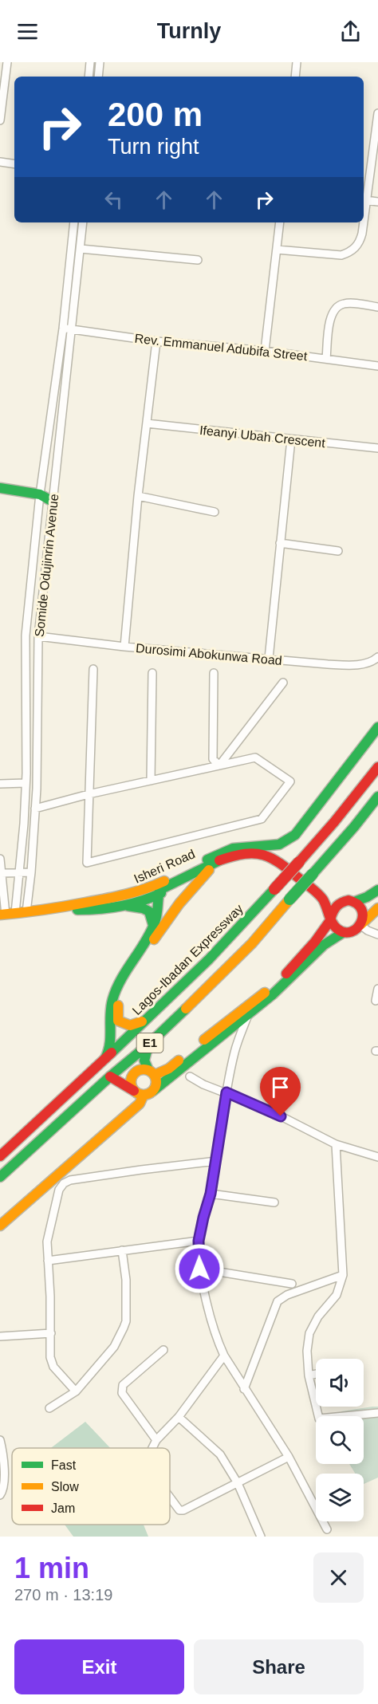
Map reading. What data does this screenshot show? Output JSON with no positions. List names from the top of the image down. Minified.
{"streets":{"main road":["Isheri Road","Lagos-Ibadan Expressway","E1"],"street":["Rev. Emmanuel Adubifa Street","Ifeanyi Ubah Crescent","Somide Odujinrin Avenue","Durosimi Abokunwa Road"]},"crossings":[["Rev. Emmanuel Adubifa Street","Somide Odujinrin Avenue"],["Somide Odujinrin Avenue","Durosimi Abokunwa Road"],["Somide Odujinrin Avenue","Isheri Road"]],"legend":["Fast","Slow","Jam"],"page":{"header":"Turnly","turn":["200 m","Turn right"],"heading":["1 min","270 m · 13:19"],"buttons":["Exit","Share"]}}
